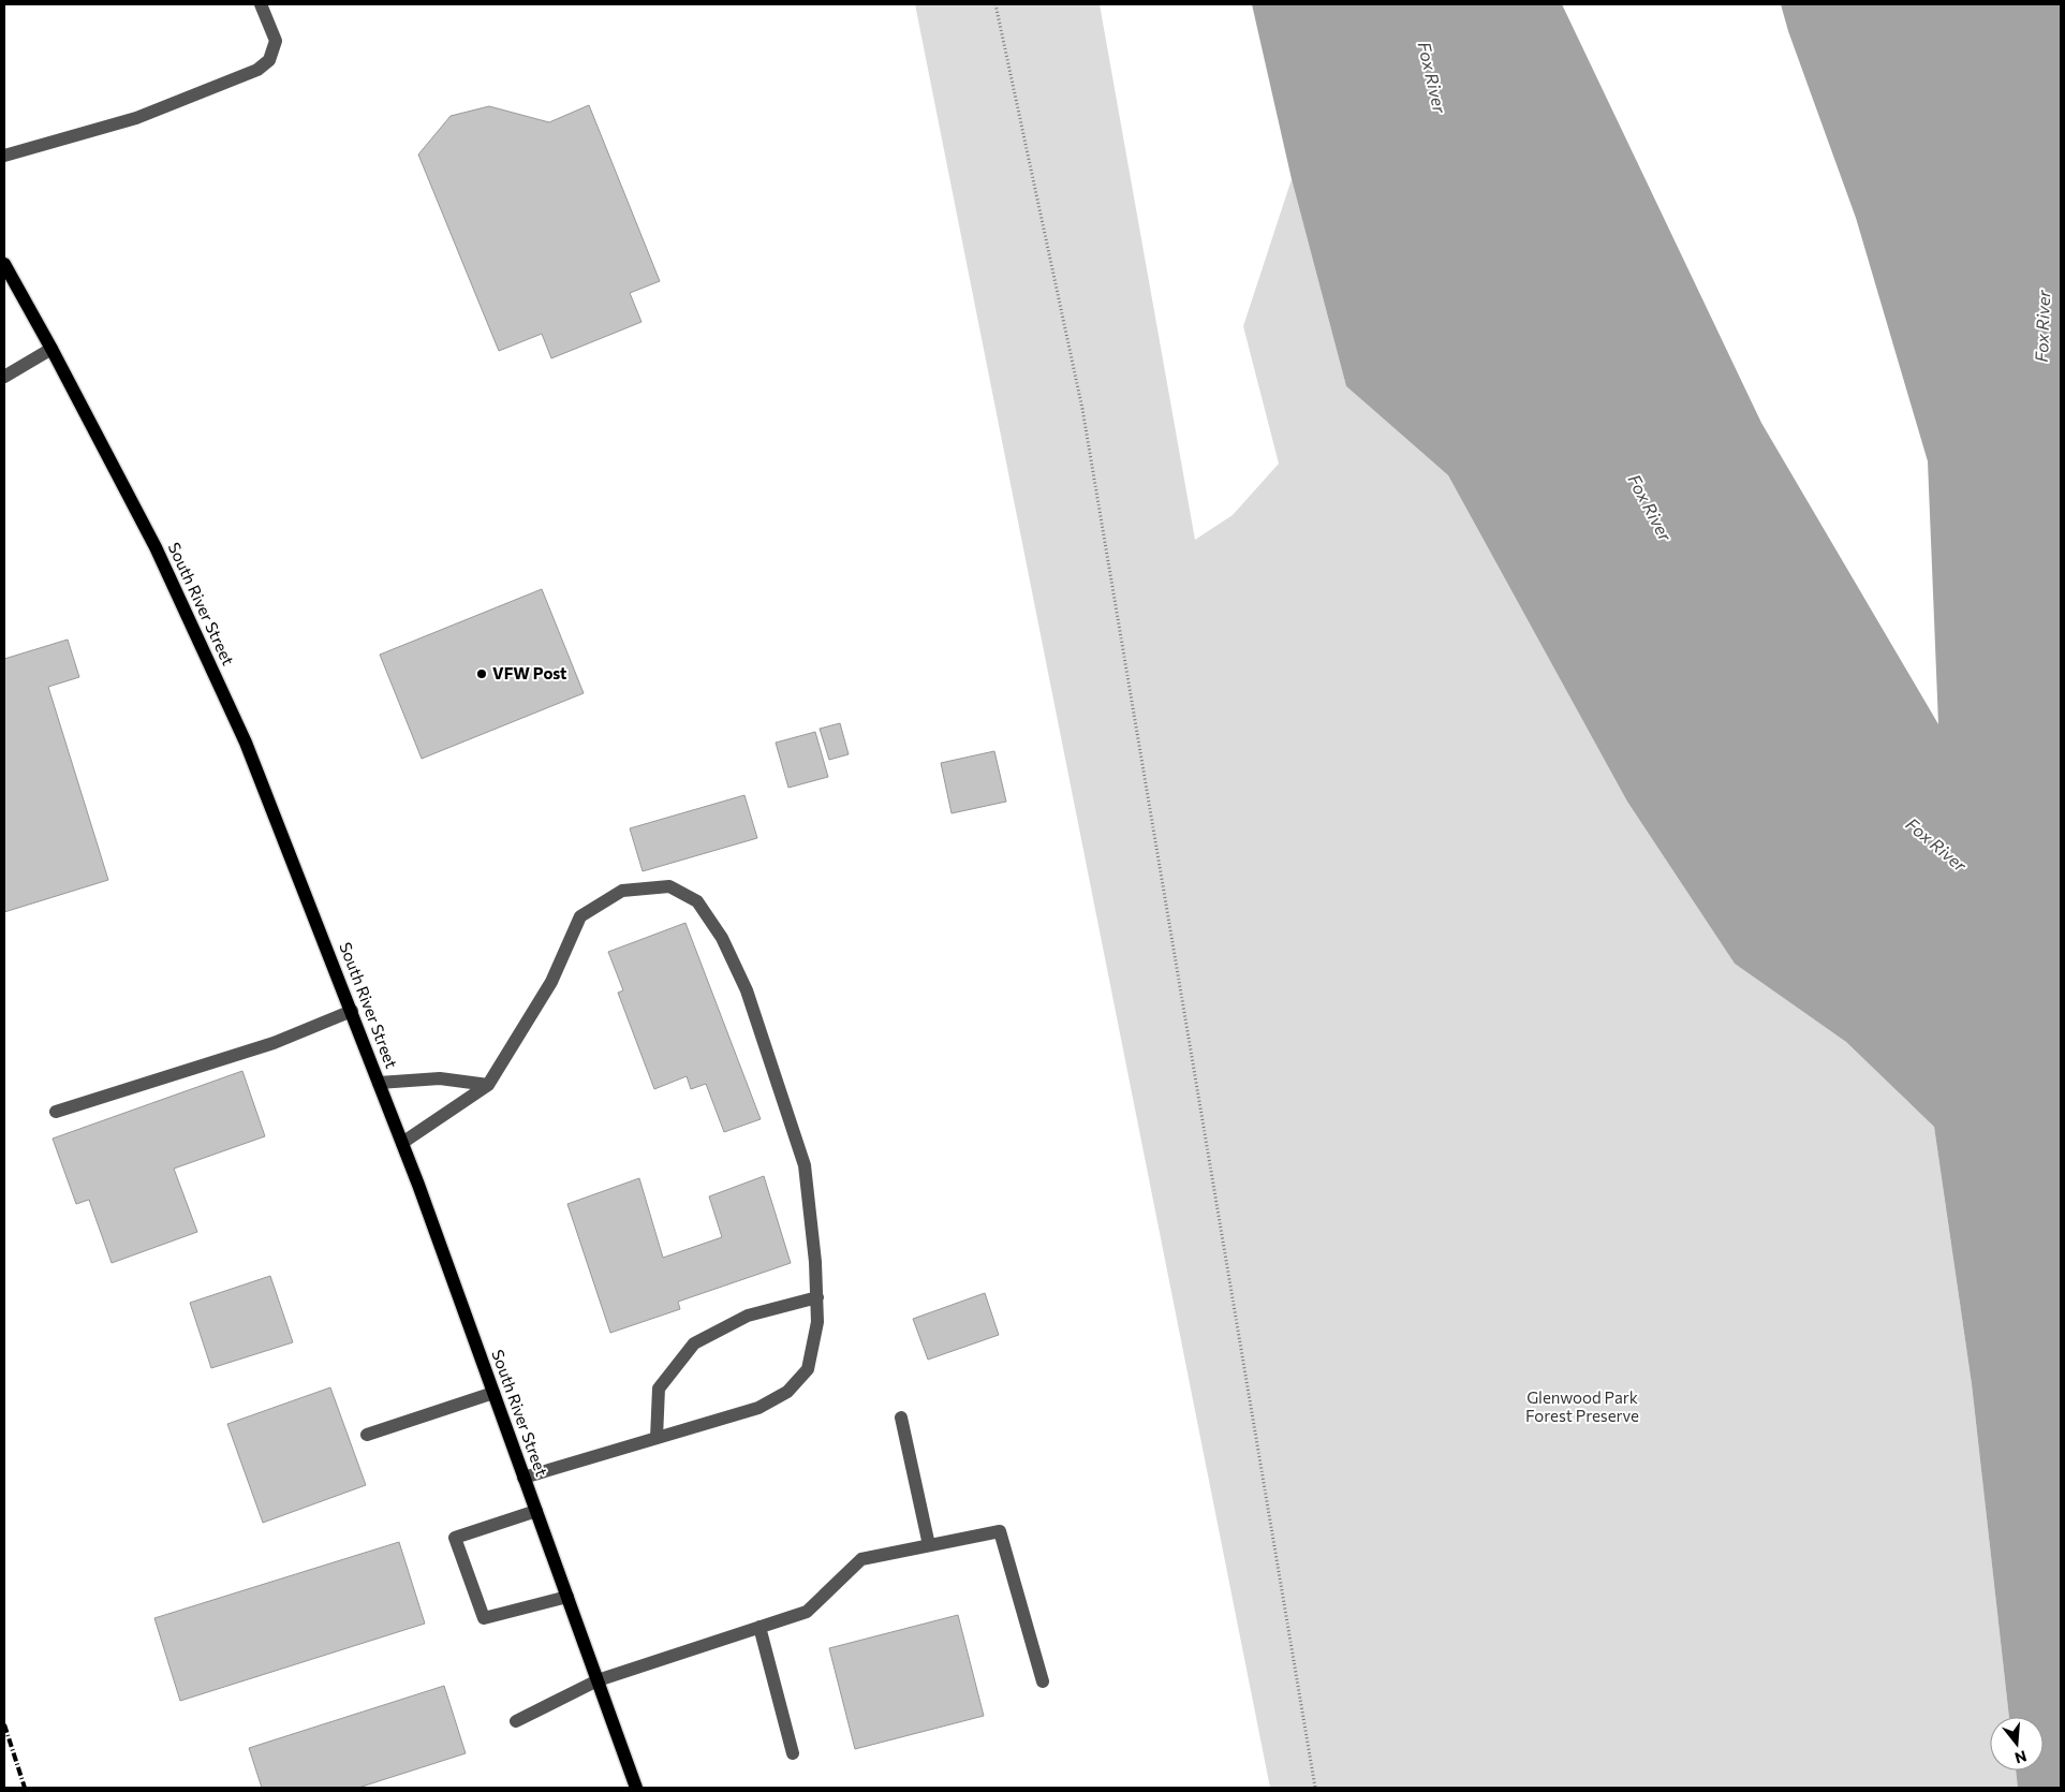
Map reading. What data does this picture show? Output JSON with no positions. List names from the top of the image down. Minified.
{"streets":{"main road":["South River Street"]},"water":["Fox River"],"parks":["Glenwood Park Forest Preserve"],"places":["VFW Post"],"north":"bottom"}
